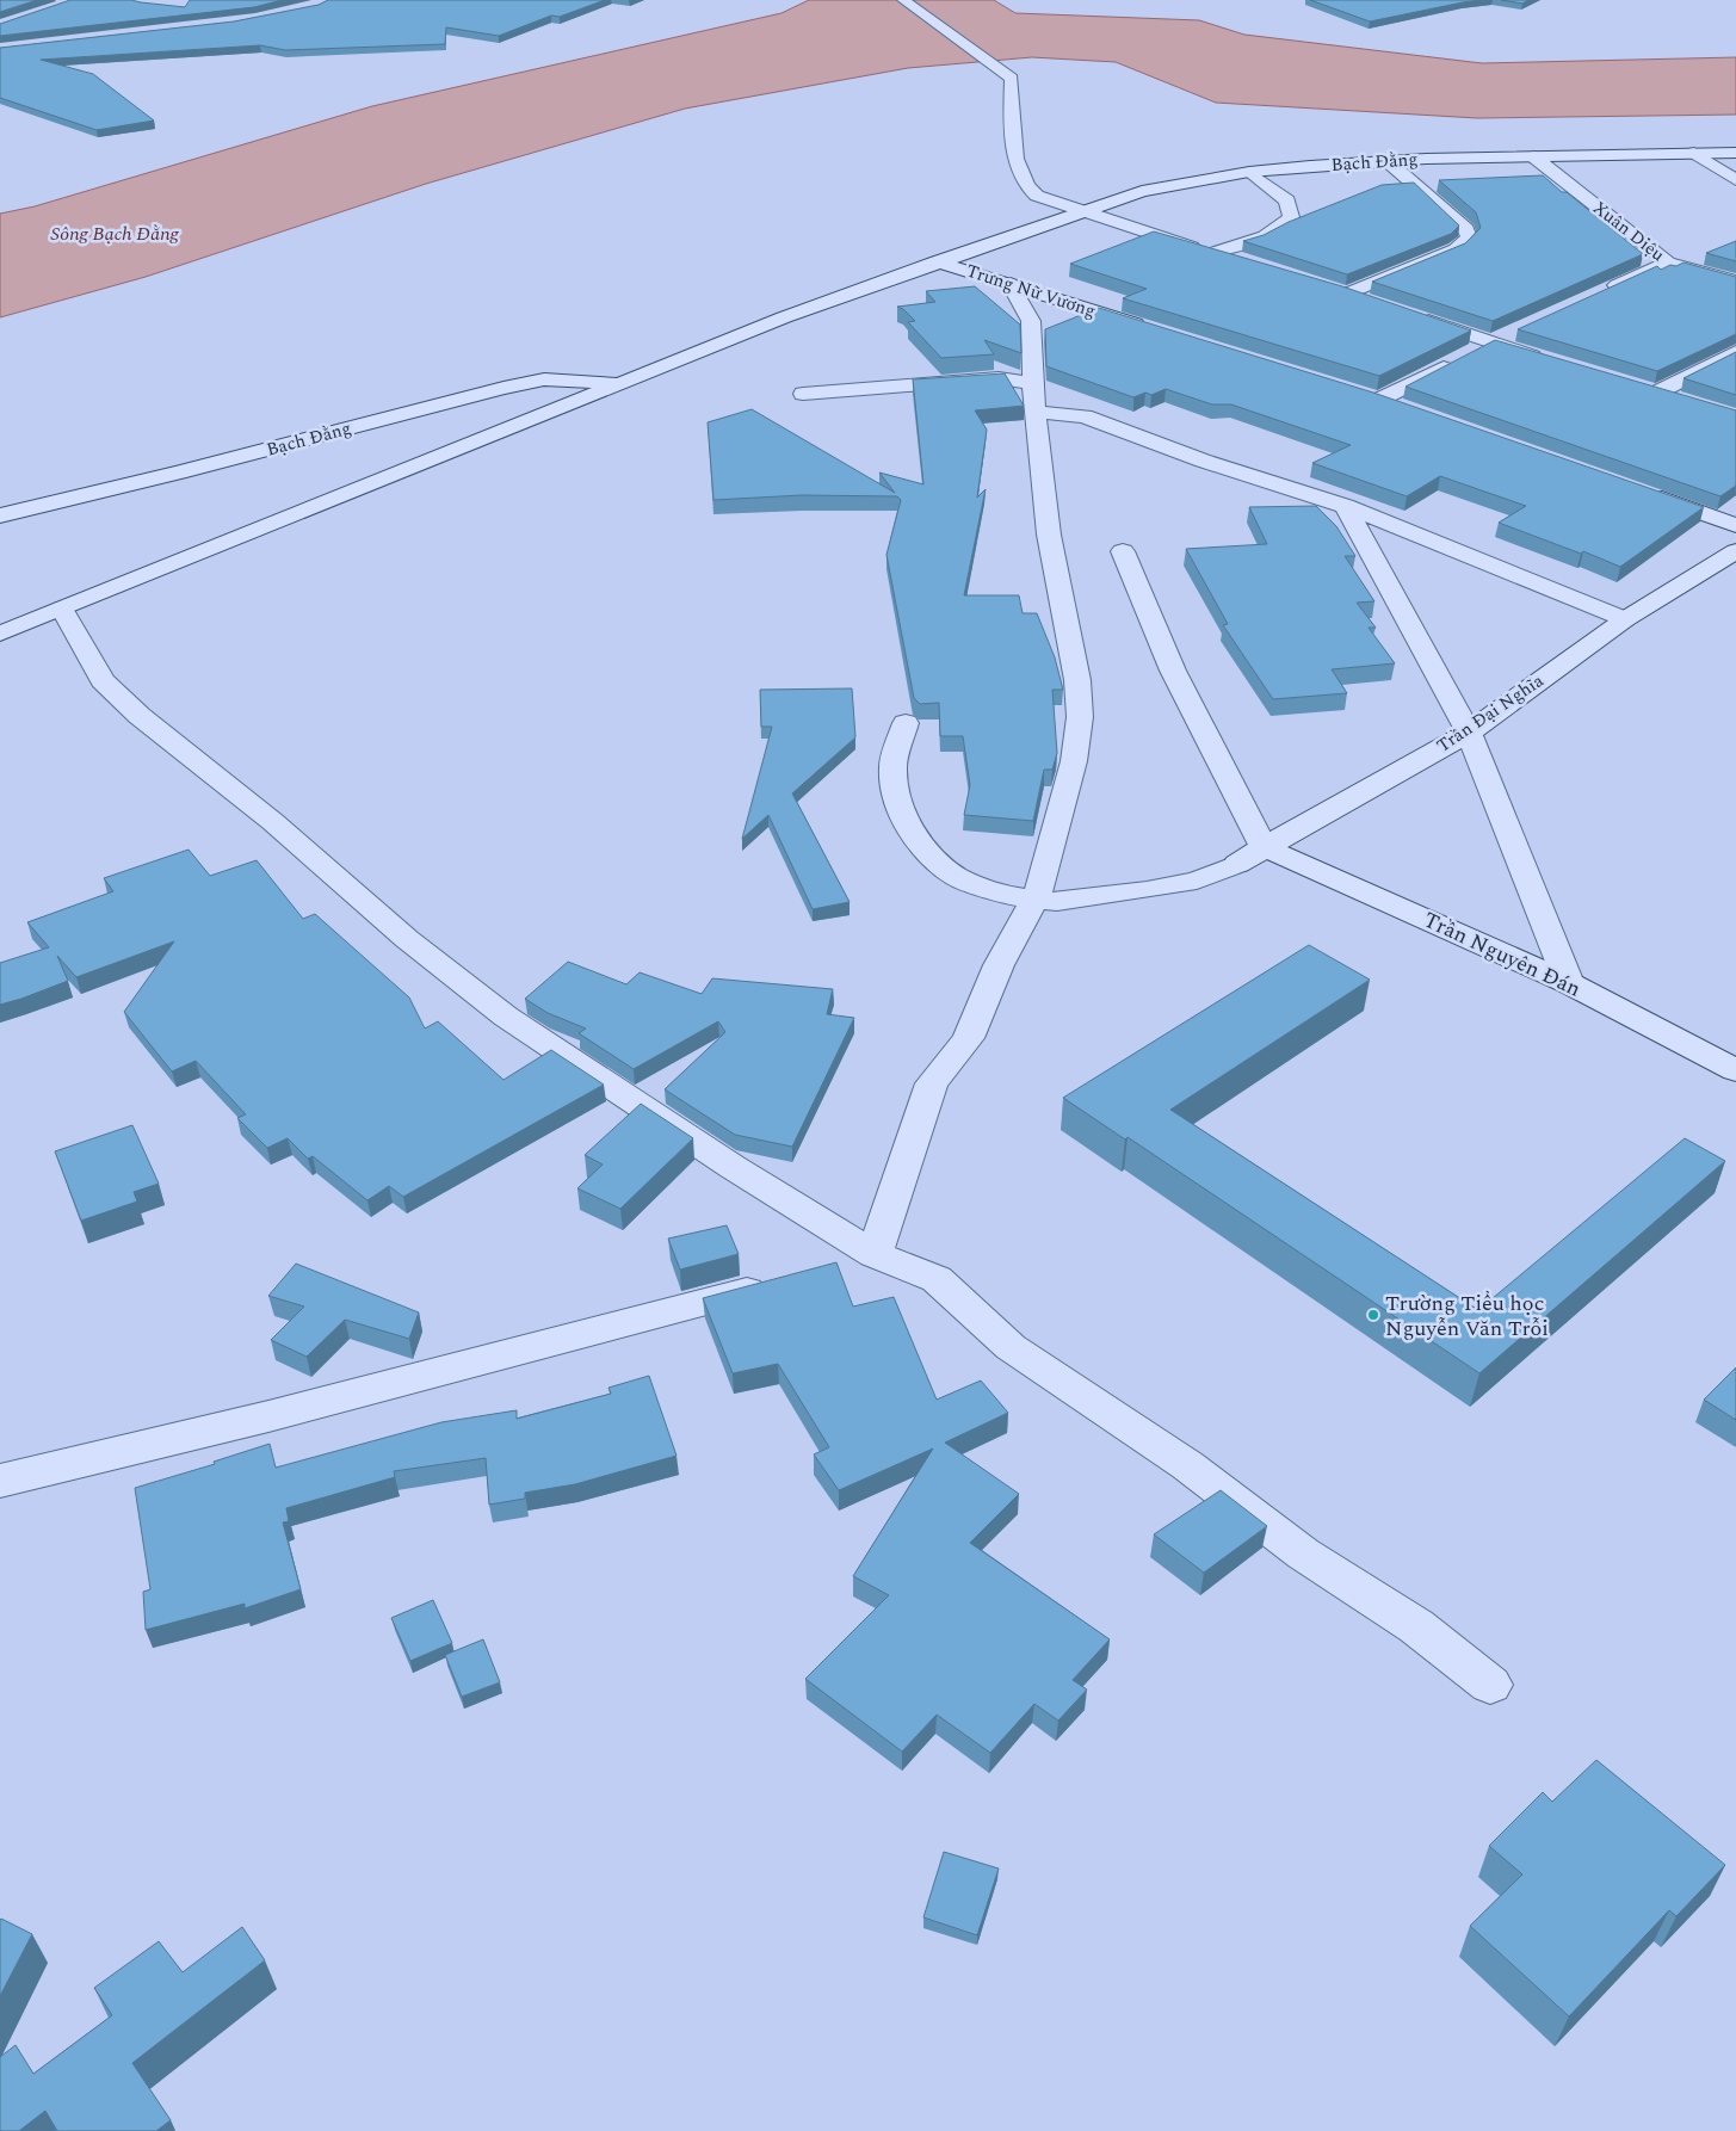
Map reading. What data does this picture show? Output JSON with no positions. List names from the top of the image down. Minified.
{"streets":{"street":["Bạch Đằng","Xuân Diệu","Trưng Nữ Vương","Trần Đại Nghĩa","Trần Nguyên Đán"]},"crossings":[["Bạch Đằng","Xuân Diệu"],["Bạch Đằng","Trưng Nữ Vương"],["Trần Đại Nghĩa","Trần Nguyên Đán"]],"water":["Sông Bạch Đằng"],"places":["Trường Tiểu học Nguyễn Văn Trỗi"]}
